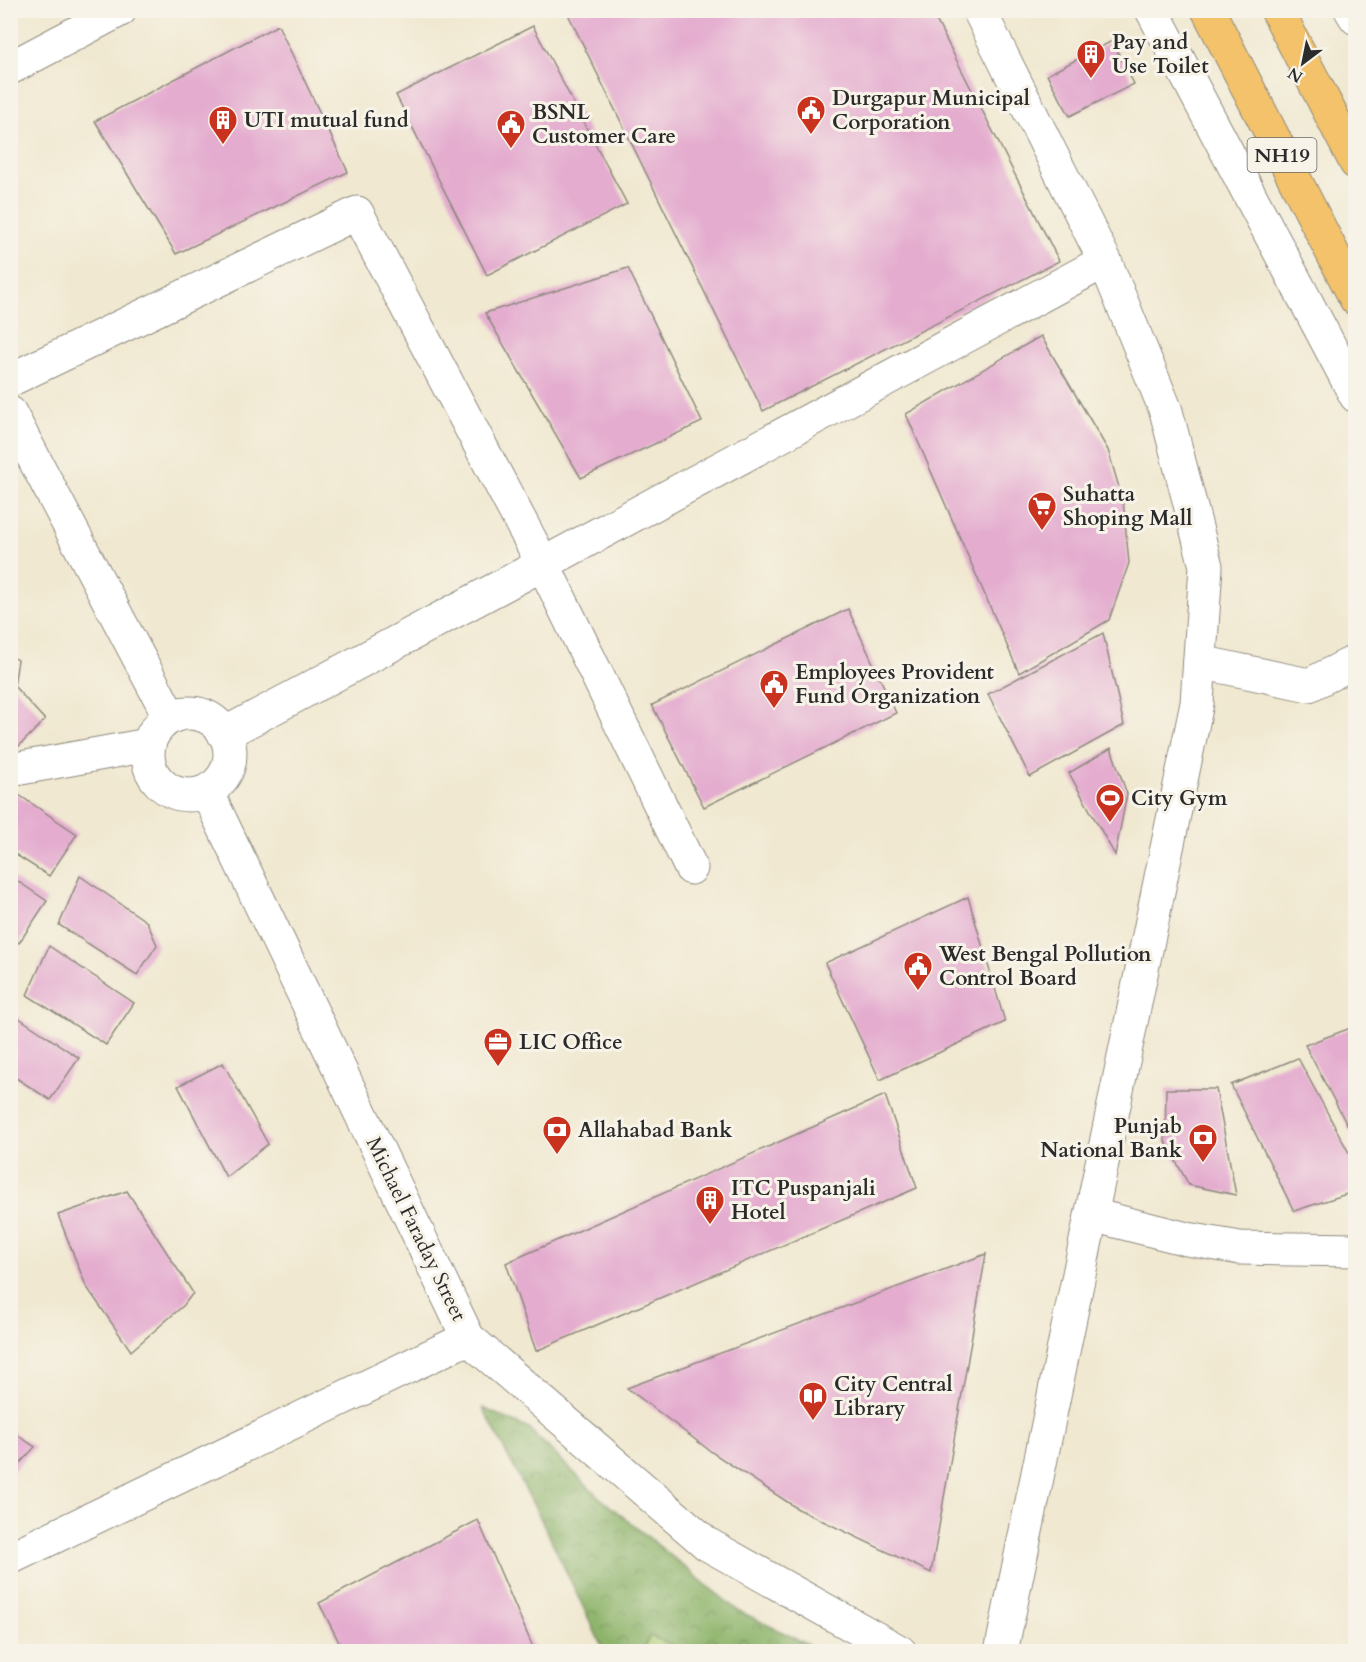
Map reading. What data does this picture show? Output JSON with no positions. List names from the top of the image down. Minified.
{"streets":{"highway":["NH19"],"street":["Michael Faraday Street"]},"places":{"building":["Pay and Use Toilet","UTI mutual fund","ITC Puspanjali Hotel"],"public building":["Durgapur Municipal Corporation","BSNL Customer Care","Employees Provident Fund Organization","West Bengal Pollution Control Board"],"supermarket":["Suhatta Shoping Mall"],"sports":["City Gym"],"office":["LIC Office"],"bank":["Allahabad Bank","Punjab National Bank"],"library":["City Central Library"]},"north":"bottom left"}
